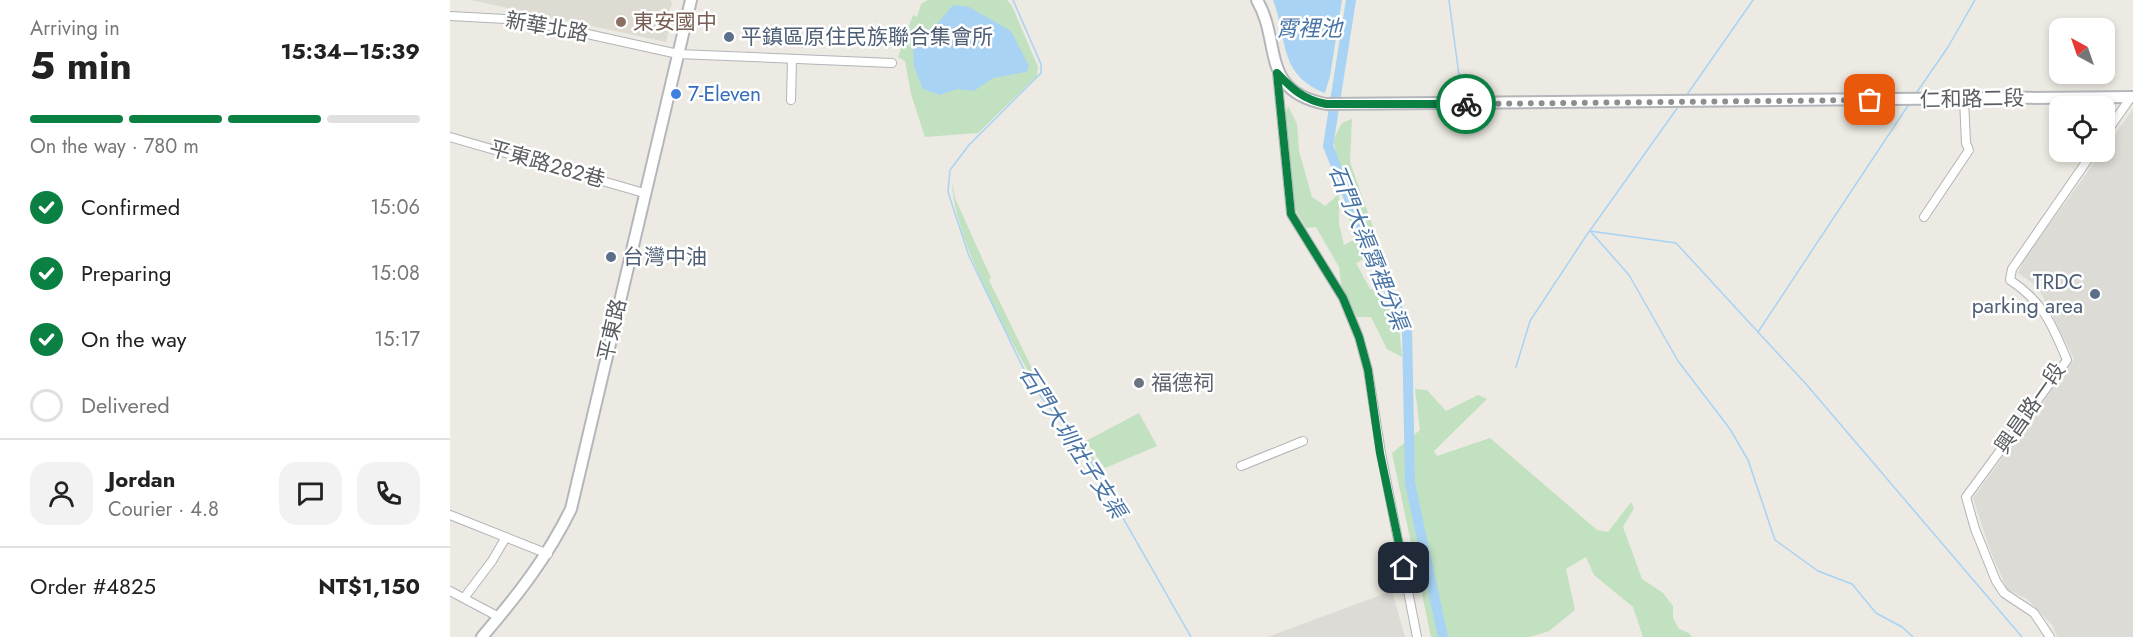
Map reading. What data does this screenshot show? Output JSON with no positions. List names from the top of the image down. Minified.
{"streets":{"main road":["仁和路二段","平東路"],"street":["新華北路","平東路282巷","興昌路一段"]},"crossings":[["新華北路","平東路"],["平東路282巷","平東路"]],"water":["霄裡池","石門大渠霄裡分渠","石門大圳社子支渠"],"places":["東安國中","平鎮區原住民族聯合集會所","7-Eleven","台灣中油","TRDC parking area","福德祠"],"north":"top left","page":{"heading":["5 min","Arriving in","15:34–15:39"],"panel":["Jordan","Courier · 4.8","Order #4825","NT$1,150"],"bar":"On the way · 780 m","list":[["Confirmed","15:06"],["Preparing","15:08"],["On the way","15:17"],"Delivered"]}}
